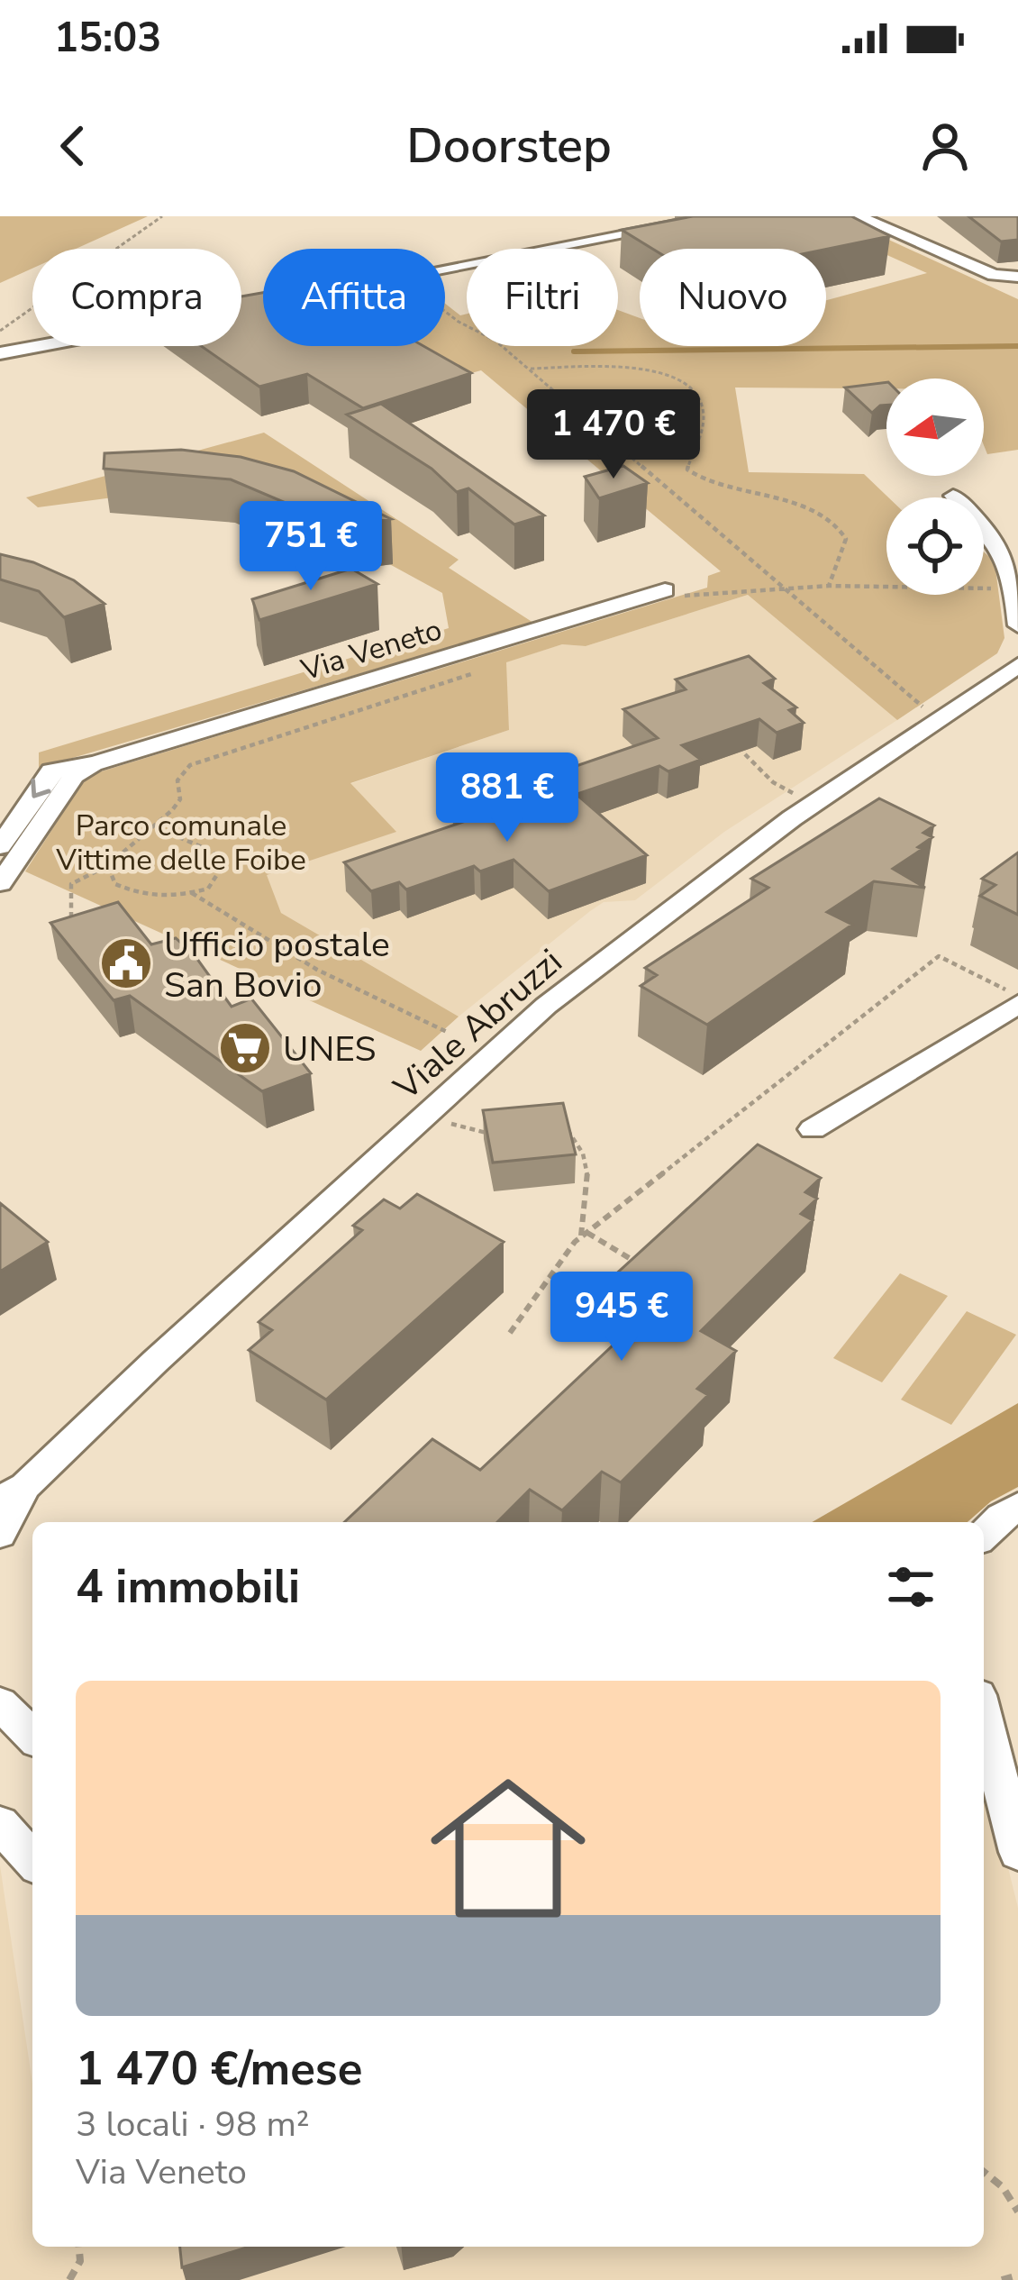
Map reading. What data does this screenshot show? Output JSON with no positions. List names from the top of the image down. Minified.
{"streets":{"street":["Via Veneto","Viale Abruzzi"]},"parks":["Parco comunale Vittime delle Foibe"],"places":{"public building":["Ufficio postale San Bovio"],"supermarket":["UNES"]},"north":"left","page":{"status":"15:03","header":"Doorstep","chip":["Compra","Affitta","Filtri","Nuovo"],"price":["1 470 €","751 €","881 €","945 €"],"heading":"4 immobili","list":[{"name":"1 470 €/mese","note":"3 locali · 98 m² · Via Veneto"}]}}
